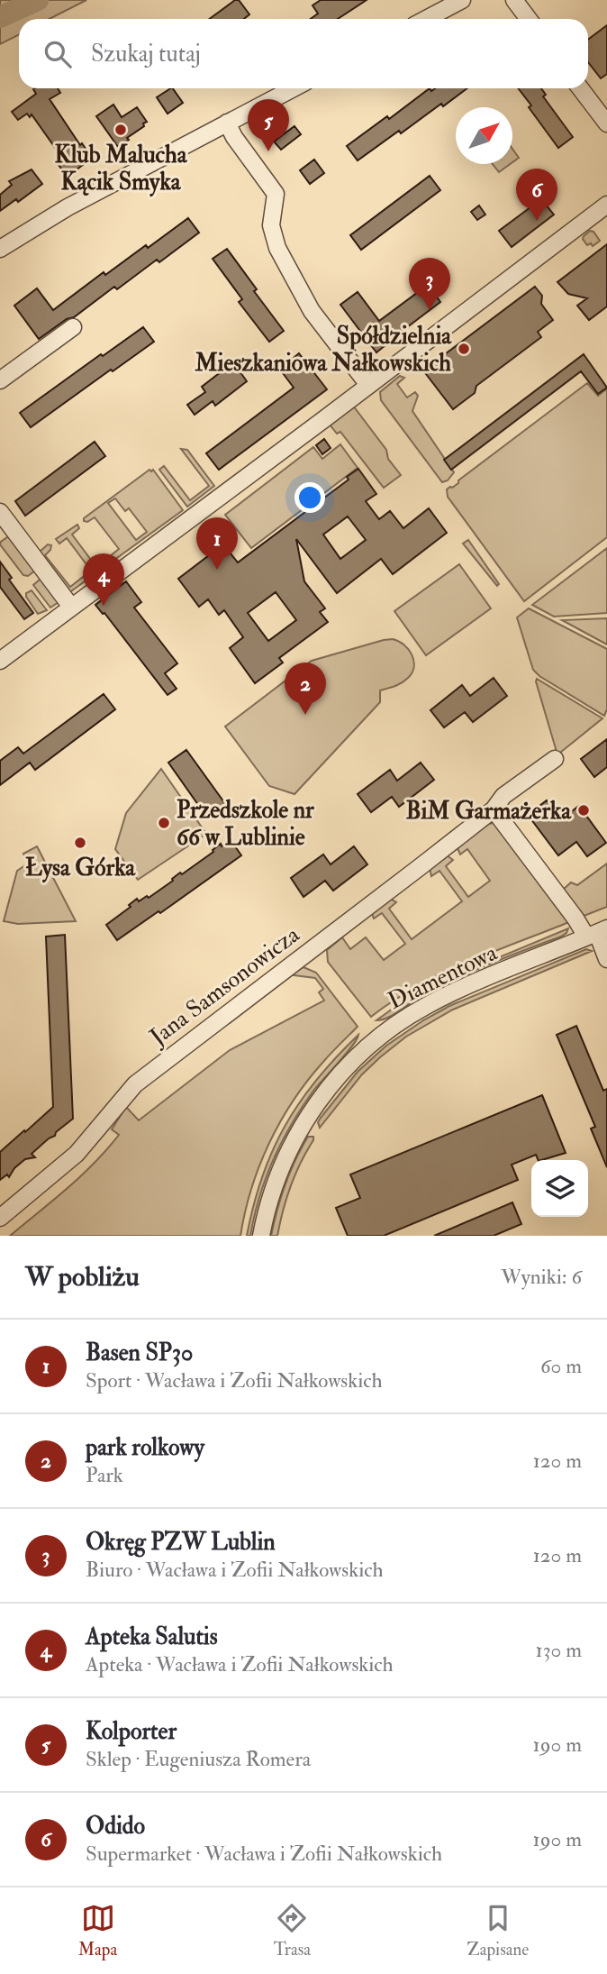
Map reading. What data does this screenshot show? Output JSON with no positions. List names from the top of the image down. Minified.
{"streets":{"street":["Diamentowa","Jana Samsonowicza"]},"places":["Klub Malucha Kącik Smyka","Spółdzielnia Mieszkaniowa Nałkowskich","BiM Garmażerka","Przedszkole nr 66 w Lublinie","Łysa Górka"],"north":"top right","page":{"search":"Szukaj tutaj","pins":["5","6","3","1","4","2"],"heading":["W pobliżu","Wyniki: 6"],"list":[{"mark":"1","name":"Basen SP30","note":"Sport · Wacława i Zofii Nałkowskich","value":"60 m"},{"mark":"2","name":"park rolkowy","note":"Park","value":"120 m"},{"mark":"3","name":"Okręg PZW Lublin","note":"Biuro · Wacława i Zofii Nałkowskich","value":"120 m"},{"mark":"4","name":"Apteka Salutis","note":"Apteka · Wacława i Zofii Nałkowskich","value":"130 m"},{"mark":"5","name":"Kolporter","note":"Sklep · Eugeniusza Romera","value":"190 m"},{"mark":"6","name":"Odido","note":"Supermarket · Wacława i Zofii Nałkowskich","value":"190 m"}],"nav":["Mapa","Trasa","Zapisane"]}}
